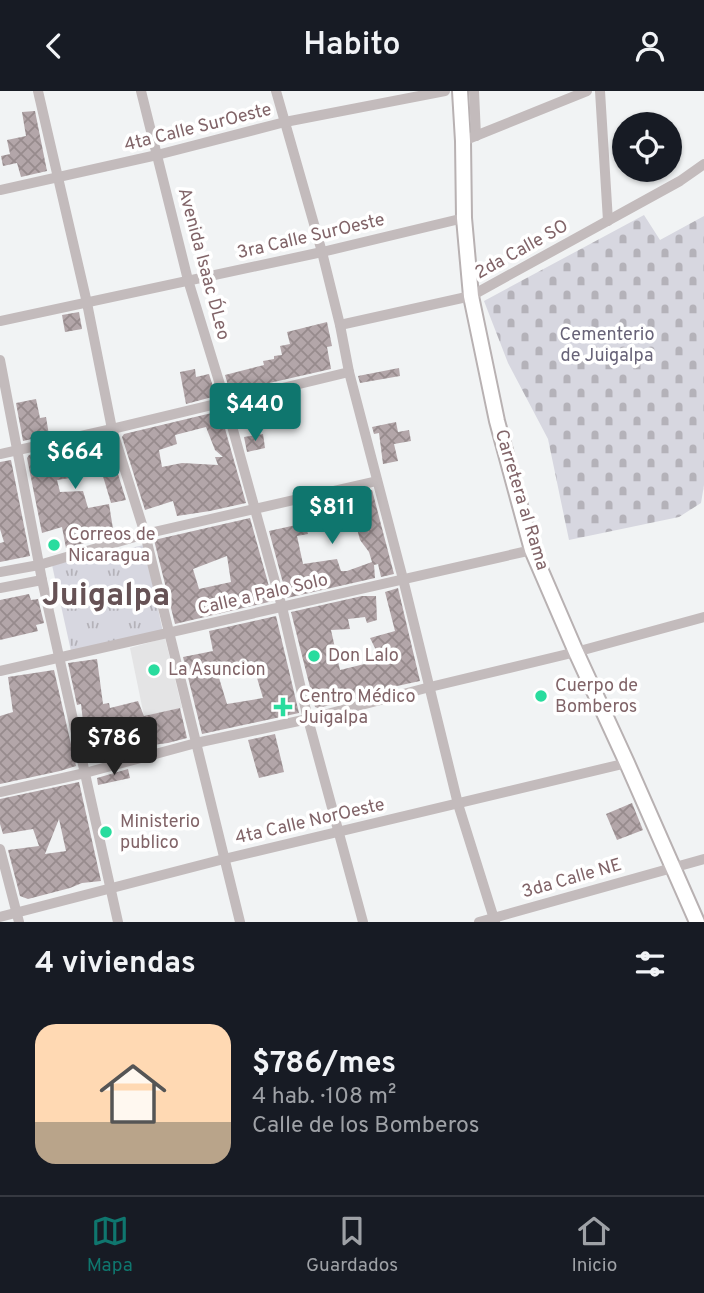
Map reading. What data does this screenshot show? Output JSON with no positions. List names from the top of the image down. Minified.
{"streets":{"highway":["Carretera al Rama"],"street":["4ta Calle SurOeste","3ra Calle SurOeste","2da Calle SO","Avenida Isaac D´Leo","Calle a Palo Solo","4ta Calle NorOeste","3da Calle NE"]},"crossings":[["4ta Calle SurOeste","Avenida Isaac D´Leo"],["3ra Calle SurOeste","Avenida Isaac D´Leo"],["3ra Calle SurOeste","Carretera al Rama"],["2da Calle SO","Carretera al Rama"],["Avenida Isaac D´Leo","Calle a Palo Solo"],["Avenida Isaac D´Leo","4ta Calle NorOeste"],["Carretera al Rama","Calle a Palo Solo"],["Carretera al Rama","4ta Calle NorOeste"],["Carretera al Rama","3da Calle NE"]],"districts":["Juigalpa"],"parks":["Cementerio de Juigalpa"],"places":{"other":["Correos de Nicaragua","Don Lalo","La Asuncion","Cuerpo de Bomberos","Ministerio publico"],"health":["Centro Médico Juigalpa"]},"page":{"header":"Habito","price":["$440","$664","$811","$786"],"heading":"4 viviendas","list":[{"name":"$786/mes","note":"4 hab. · 108 m² · Calle de los Bomberos"}],"tabs":["Mapa","Guardados","Inicio"]}}
